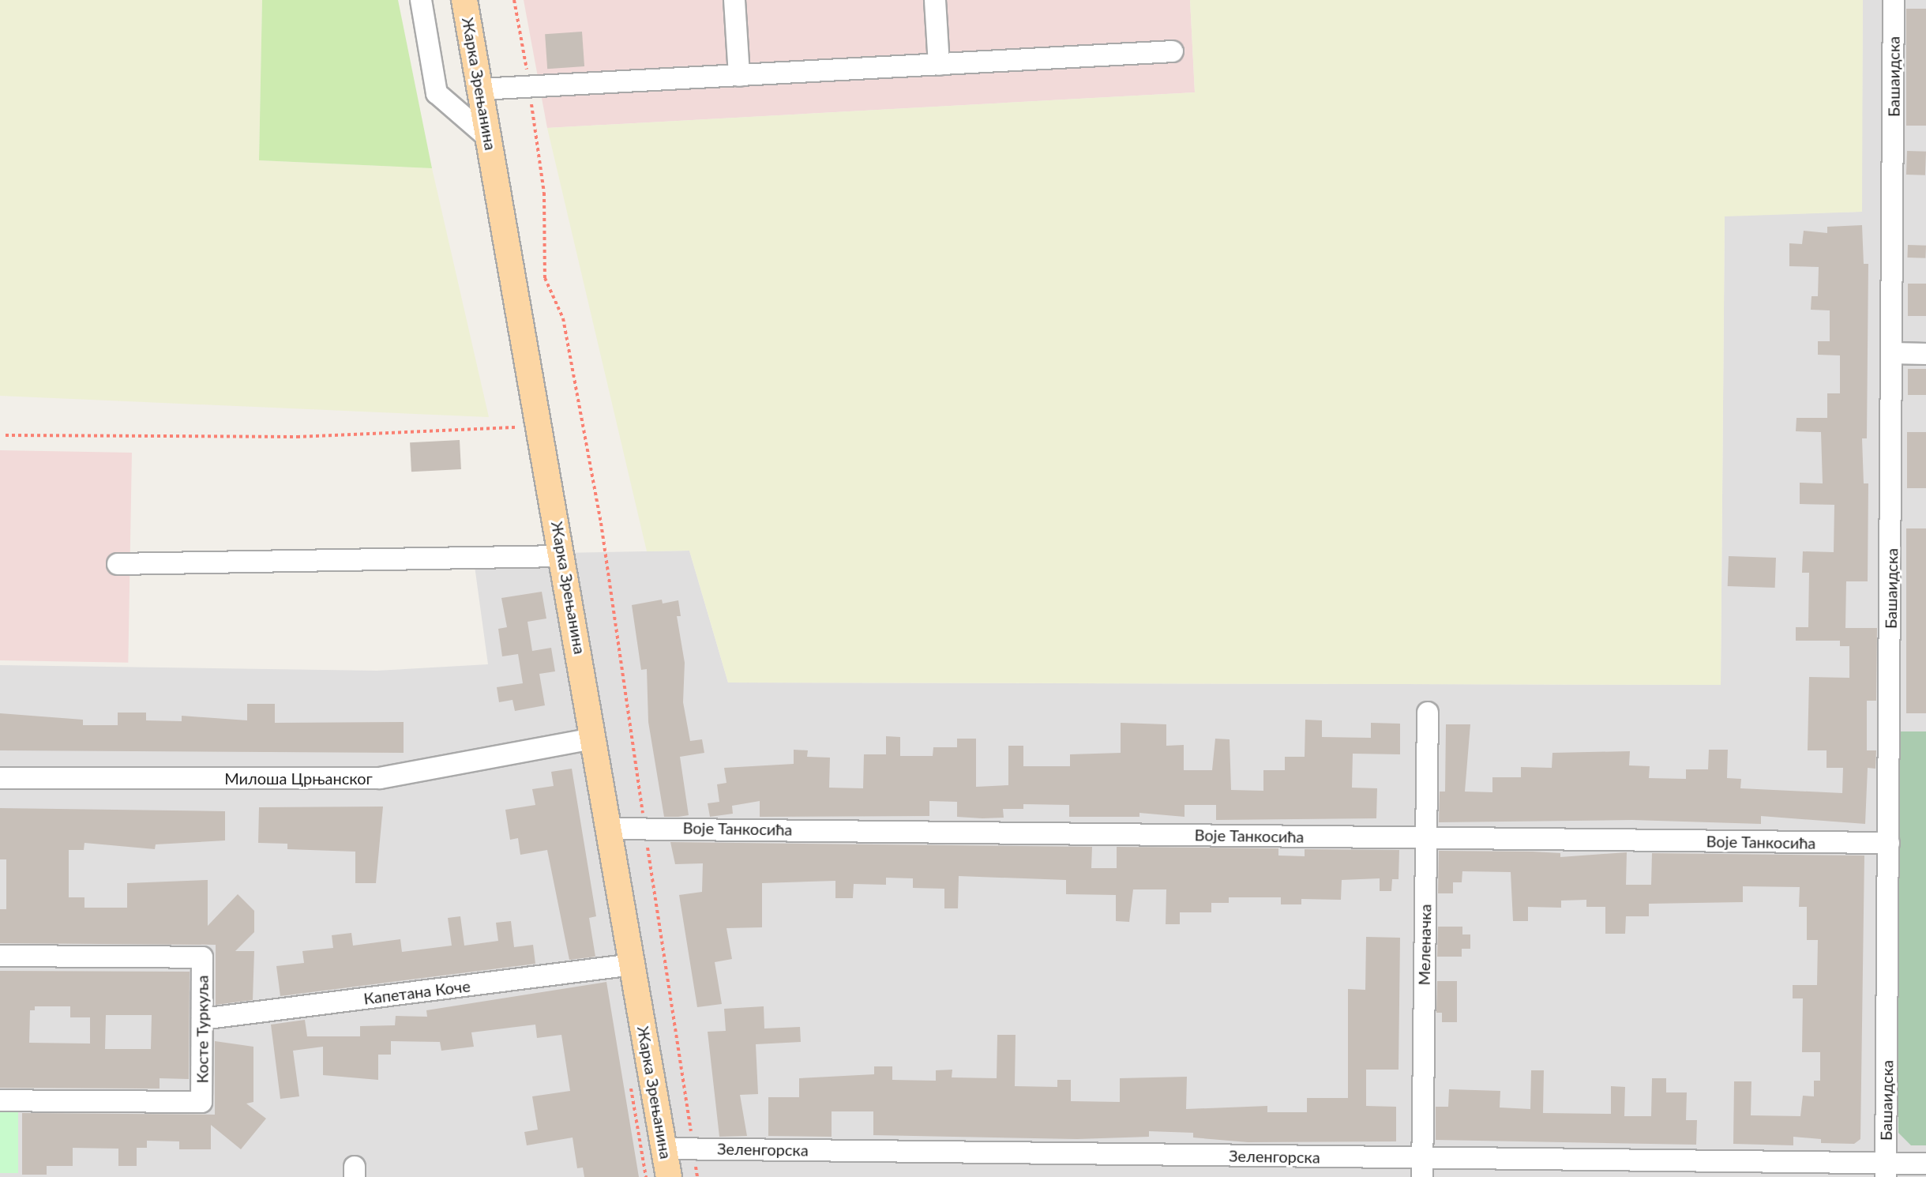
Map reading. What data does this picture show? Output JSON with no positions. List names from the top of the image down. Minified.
{"streets":{"main road":["Жарка Зрењанина"],"street":["Башаидска","Милоша Црњанског","Воје Танкосића","Меленачка","Капетана Коче","Косте Туркуља","Зеленгорска"]},"crossings":[["Башаидска","Воје Танкосића"],["Башаидска","Зеленгорска"],["Жарка Зрењанина","Милоша Црњанског"],["Жарка Зрењанина","Воје Танкосића"],["Жарка Зрењанина","Капетана Коче"],["Жарка Зрењанина","Зеленгорска"],["Воје Танкосића","Меленачка"],["Меленачка","Зеленгорска"],["Капетана Коче","Косте Туркуља"]]}
